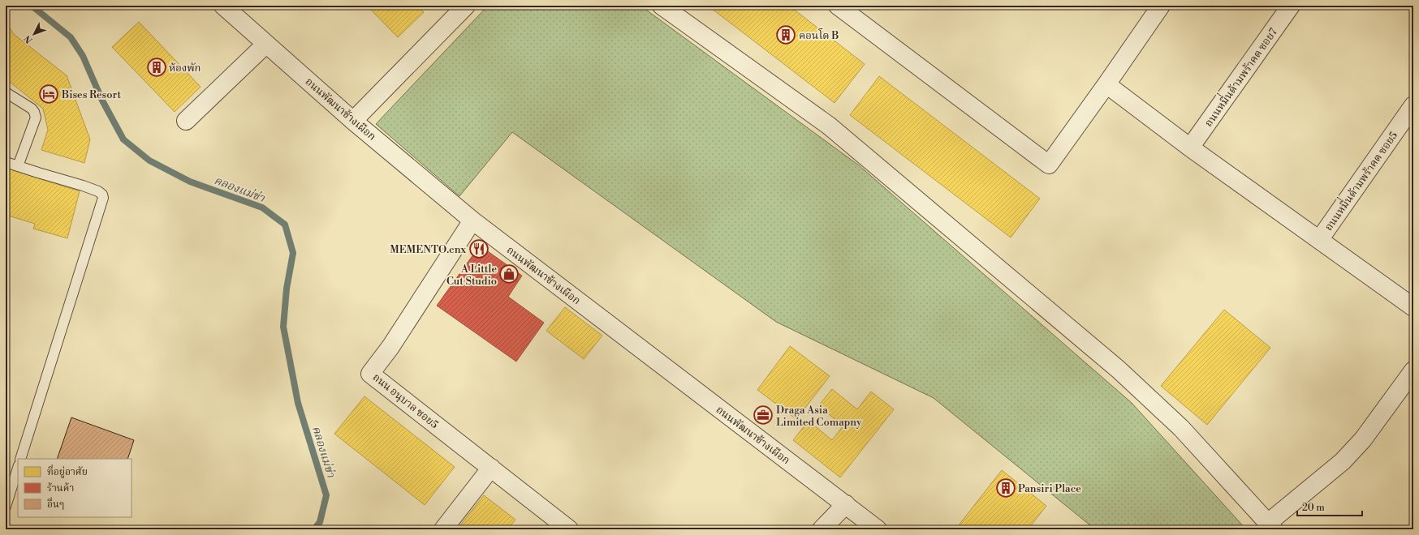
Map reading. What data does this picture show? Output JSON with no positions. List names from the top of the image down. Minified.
{"streets":{"street":["ถนนหมื่่นด้ามพร้าคต ซอย7","ถนนพัฒนาช้างเผือก","ถนนหมื่่นด้ามพร้าคต ซอย5","ถนน อนุบาล ซอย5"]},"crossings":[["ถนนพัฒนาช้างเผือก","ถนน อนุบาล ซอย5"]],"water":["คลองแม่ข่า"],"places":{"building":["คอนโด B","ห้องพัก","Pansiri Place"],"hotel":["Bises Resort"],"restaurant":["MEMENTO.cnx"],"shop":["A Little Cut Studio"],"office":["Draga Asia Limited Comapny"]},"legend":["ที่อยู่อาศัย","ร้านค้า","อื่นๆ"],"scale_bar":"20 m","north":"bottom left"}
